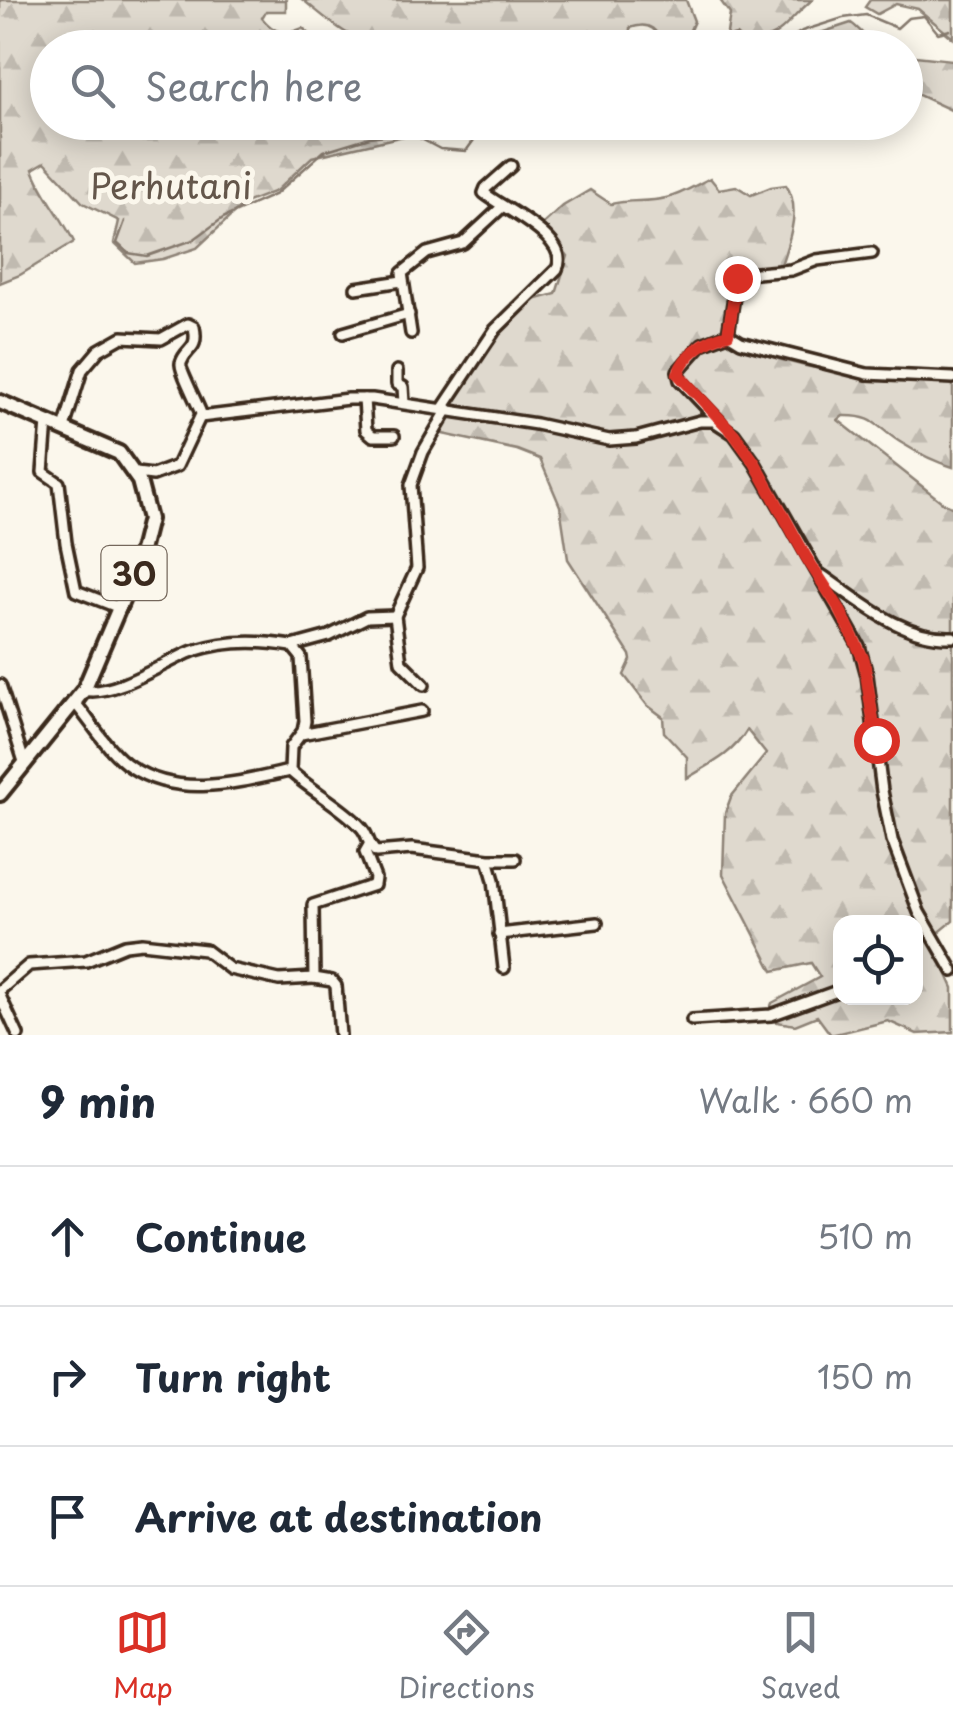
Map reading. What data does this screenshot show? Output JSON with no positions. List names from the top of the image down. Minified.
{"streets":{"highway":["30"]},"parks":["Perhutani"],"page":{"search":"Search here","heading":["9 min","Walk · 660 m"],"list":[["Continue","510 m"],["Turn right","150 m"],"Arrive at destination"],"nav":["Map","Directions","Saved"]}}
